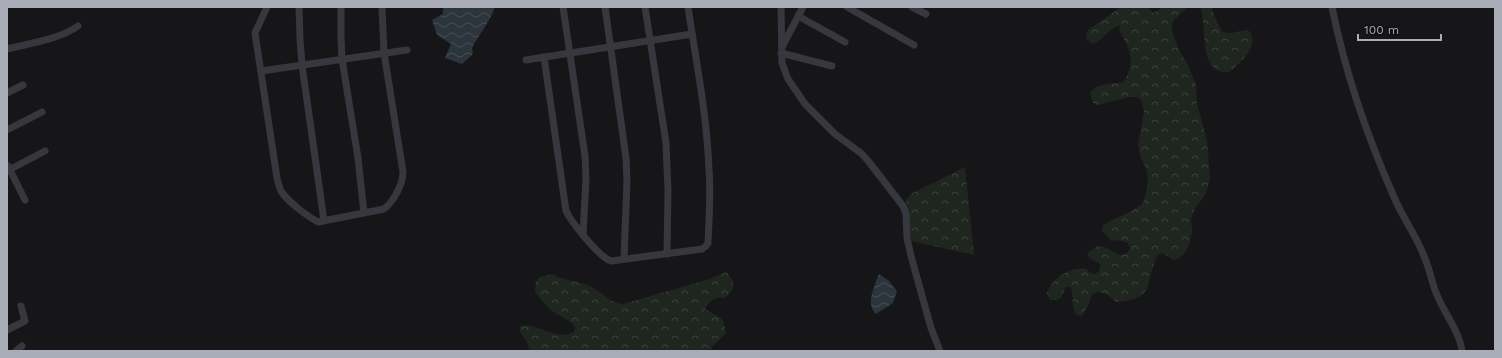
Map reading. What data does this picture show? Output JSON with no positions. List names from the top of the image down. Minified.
{"scale_bar":"100 m"}
